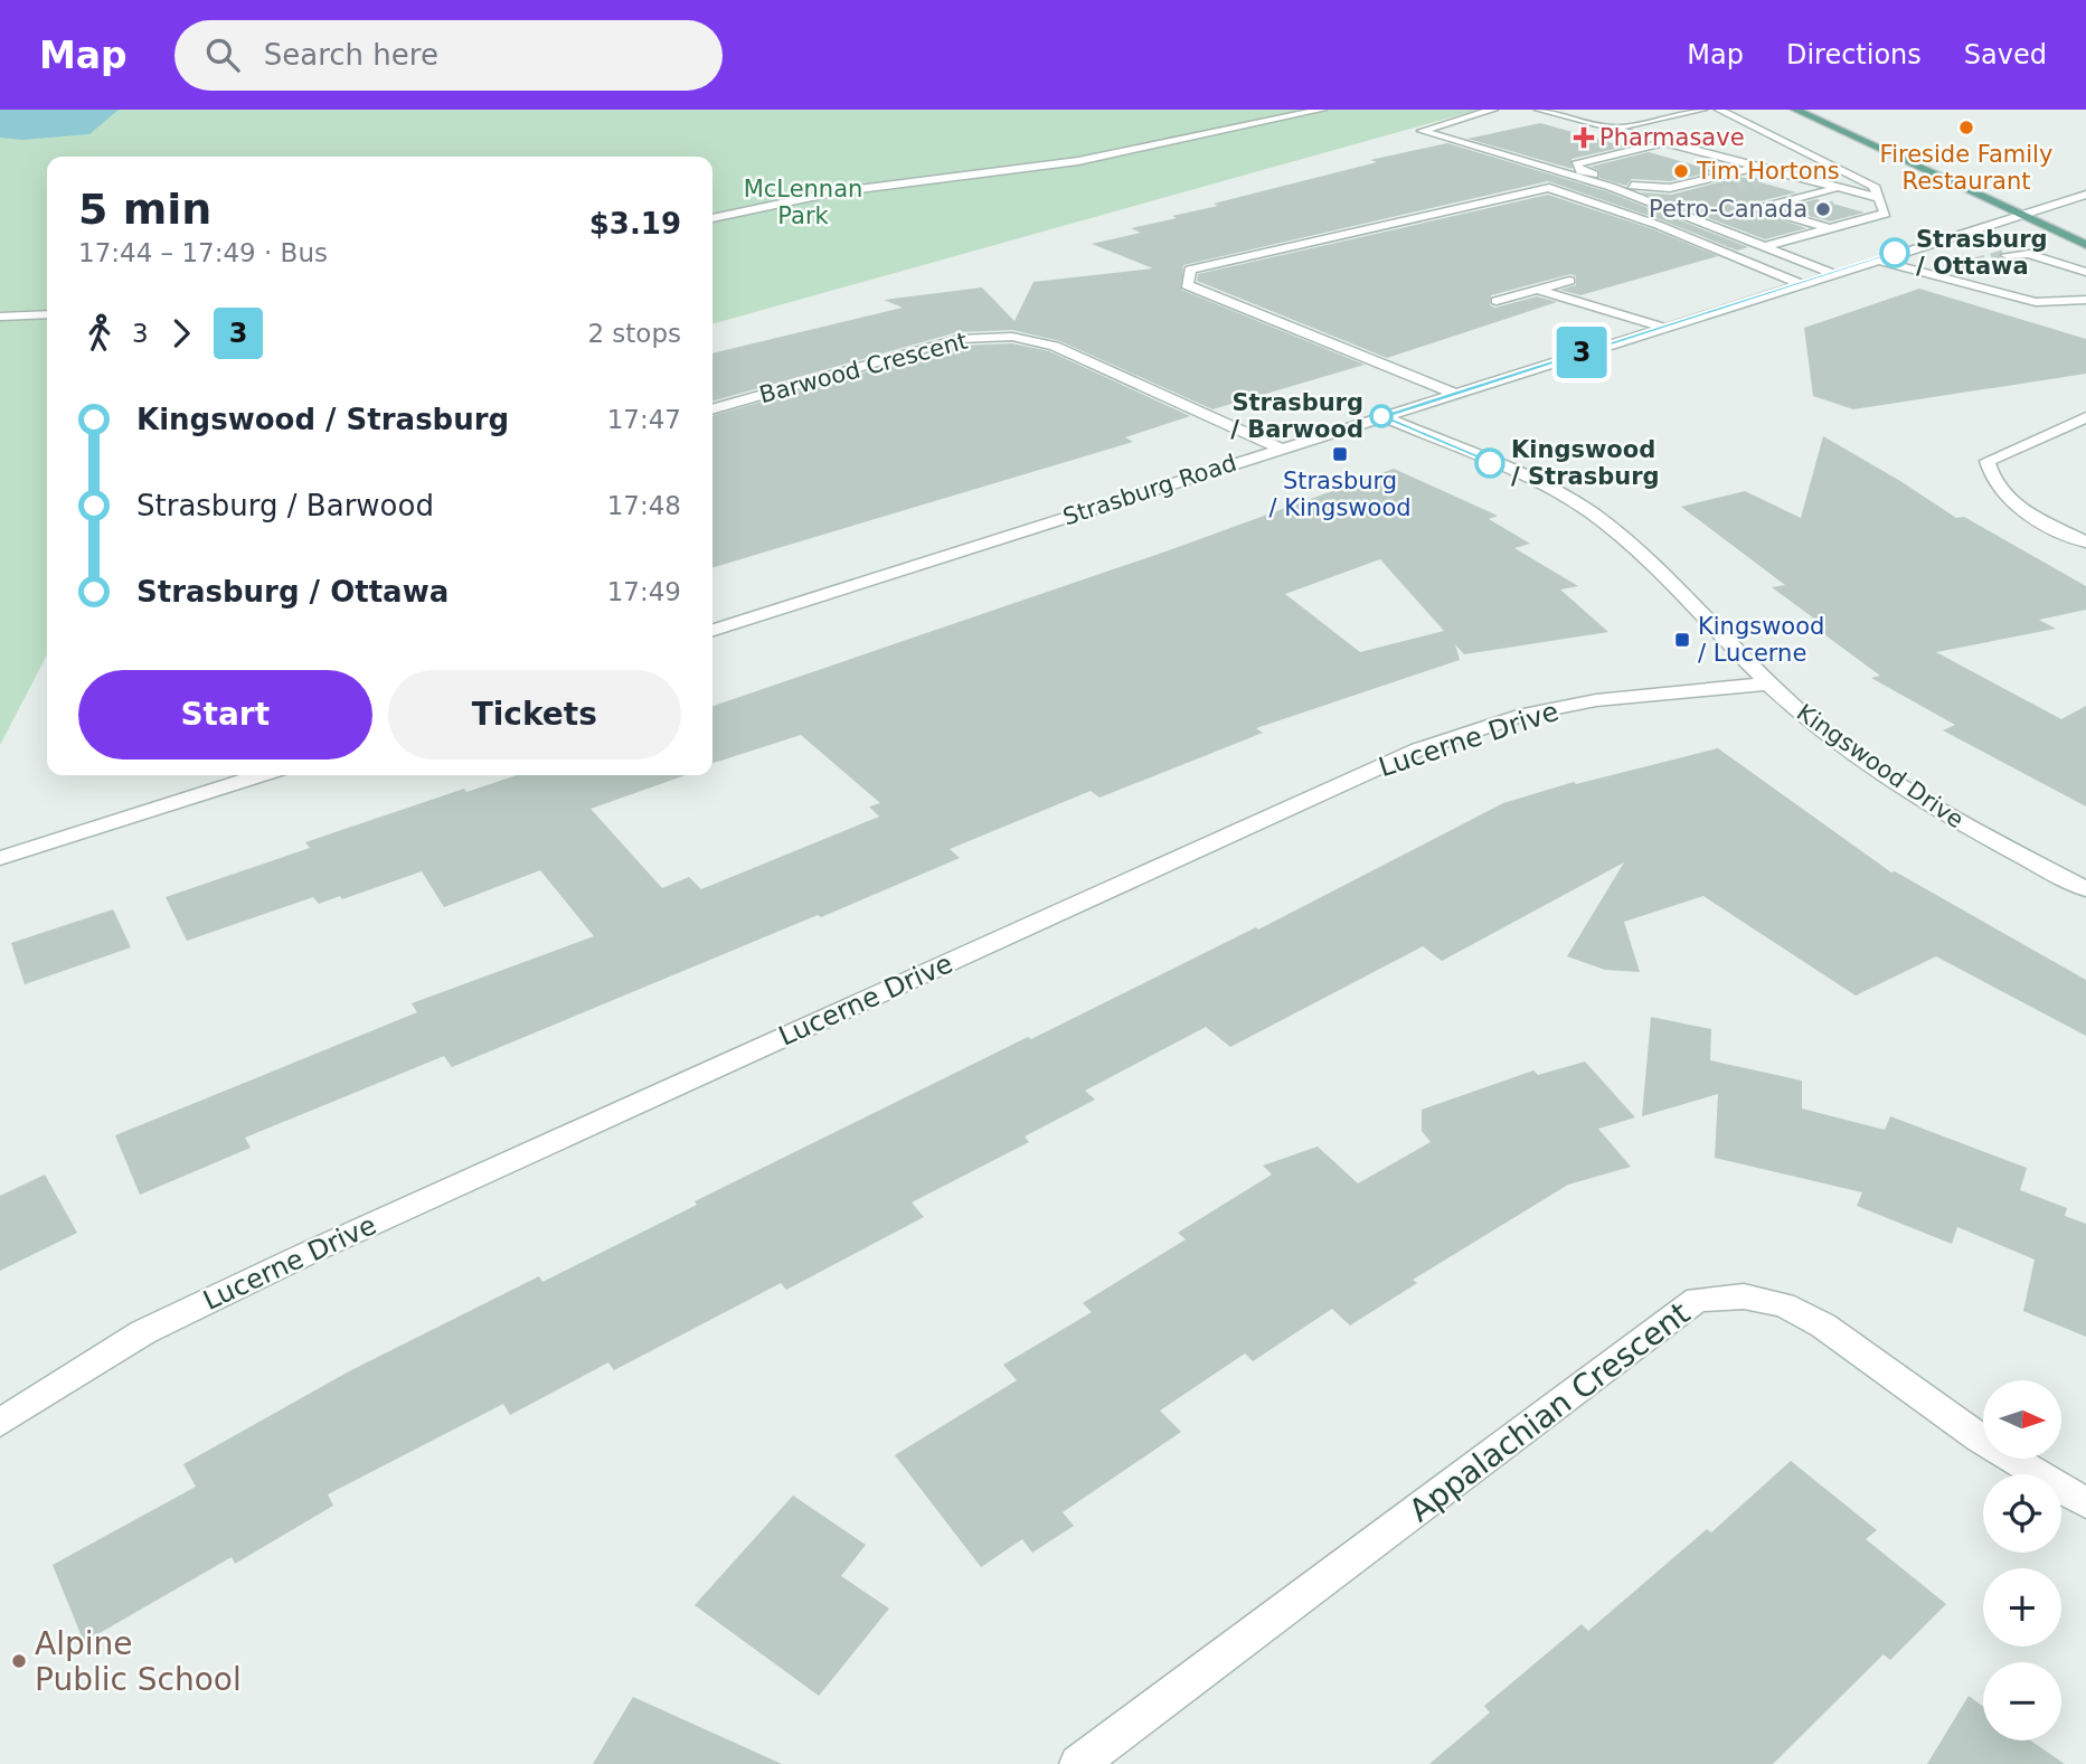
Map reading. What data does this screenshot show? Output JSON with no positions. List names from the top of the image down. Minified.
{"streets":{"street":["Barwood Crescent","Strasburg Road","Lucerne Drive","Kingswood Drive","Appalachian Crescent"]},"crossings":[["Barwood Crescent","Strasburg Road"],["Strasburg Road","Kingswood Drive"],["Lucerne Drive","Kingswood Drive"]],"parks":["McLennan Park"],"places":{"other":["Fireside Family Restaurant","Tim Hortons","Petro-Canada","Strasburg / Ottawa","Strasburg / Barwood","Kingswood / Strasburg","Alpine Public School"],"health":["Pharmasave"],"transit":["Strasburg / Kingswood","Kingswood / Lucerne"]},"lines":["bus line 3"],"north":"right","page":{"header":"Map","search":"Search here","nav":["Map","Directions","Saved"],"on_map":"3","heading":["5 min","17:44 – 17:49 · Bus","$3.19"],"legs":["3","3","2 stops"],"list":[{"name":"Kingswood / Strasburg","value":"17:47"},{"name":"Strasburg / Barwood","value":"17:48"},{"name":"Strasburg / Ottawa","value":"17:49"}],"buttons":["Start","Tickets"],"map_buttons":["+","−"]}}
